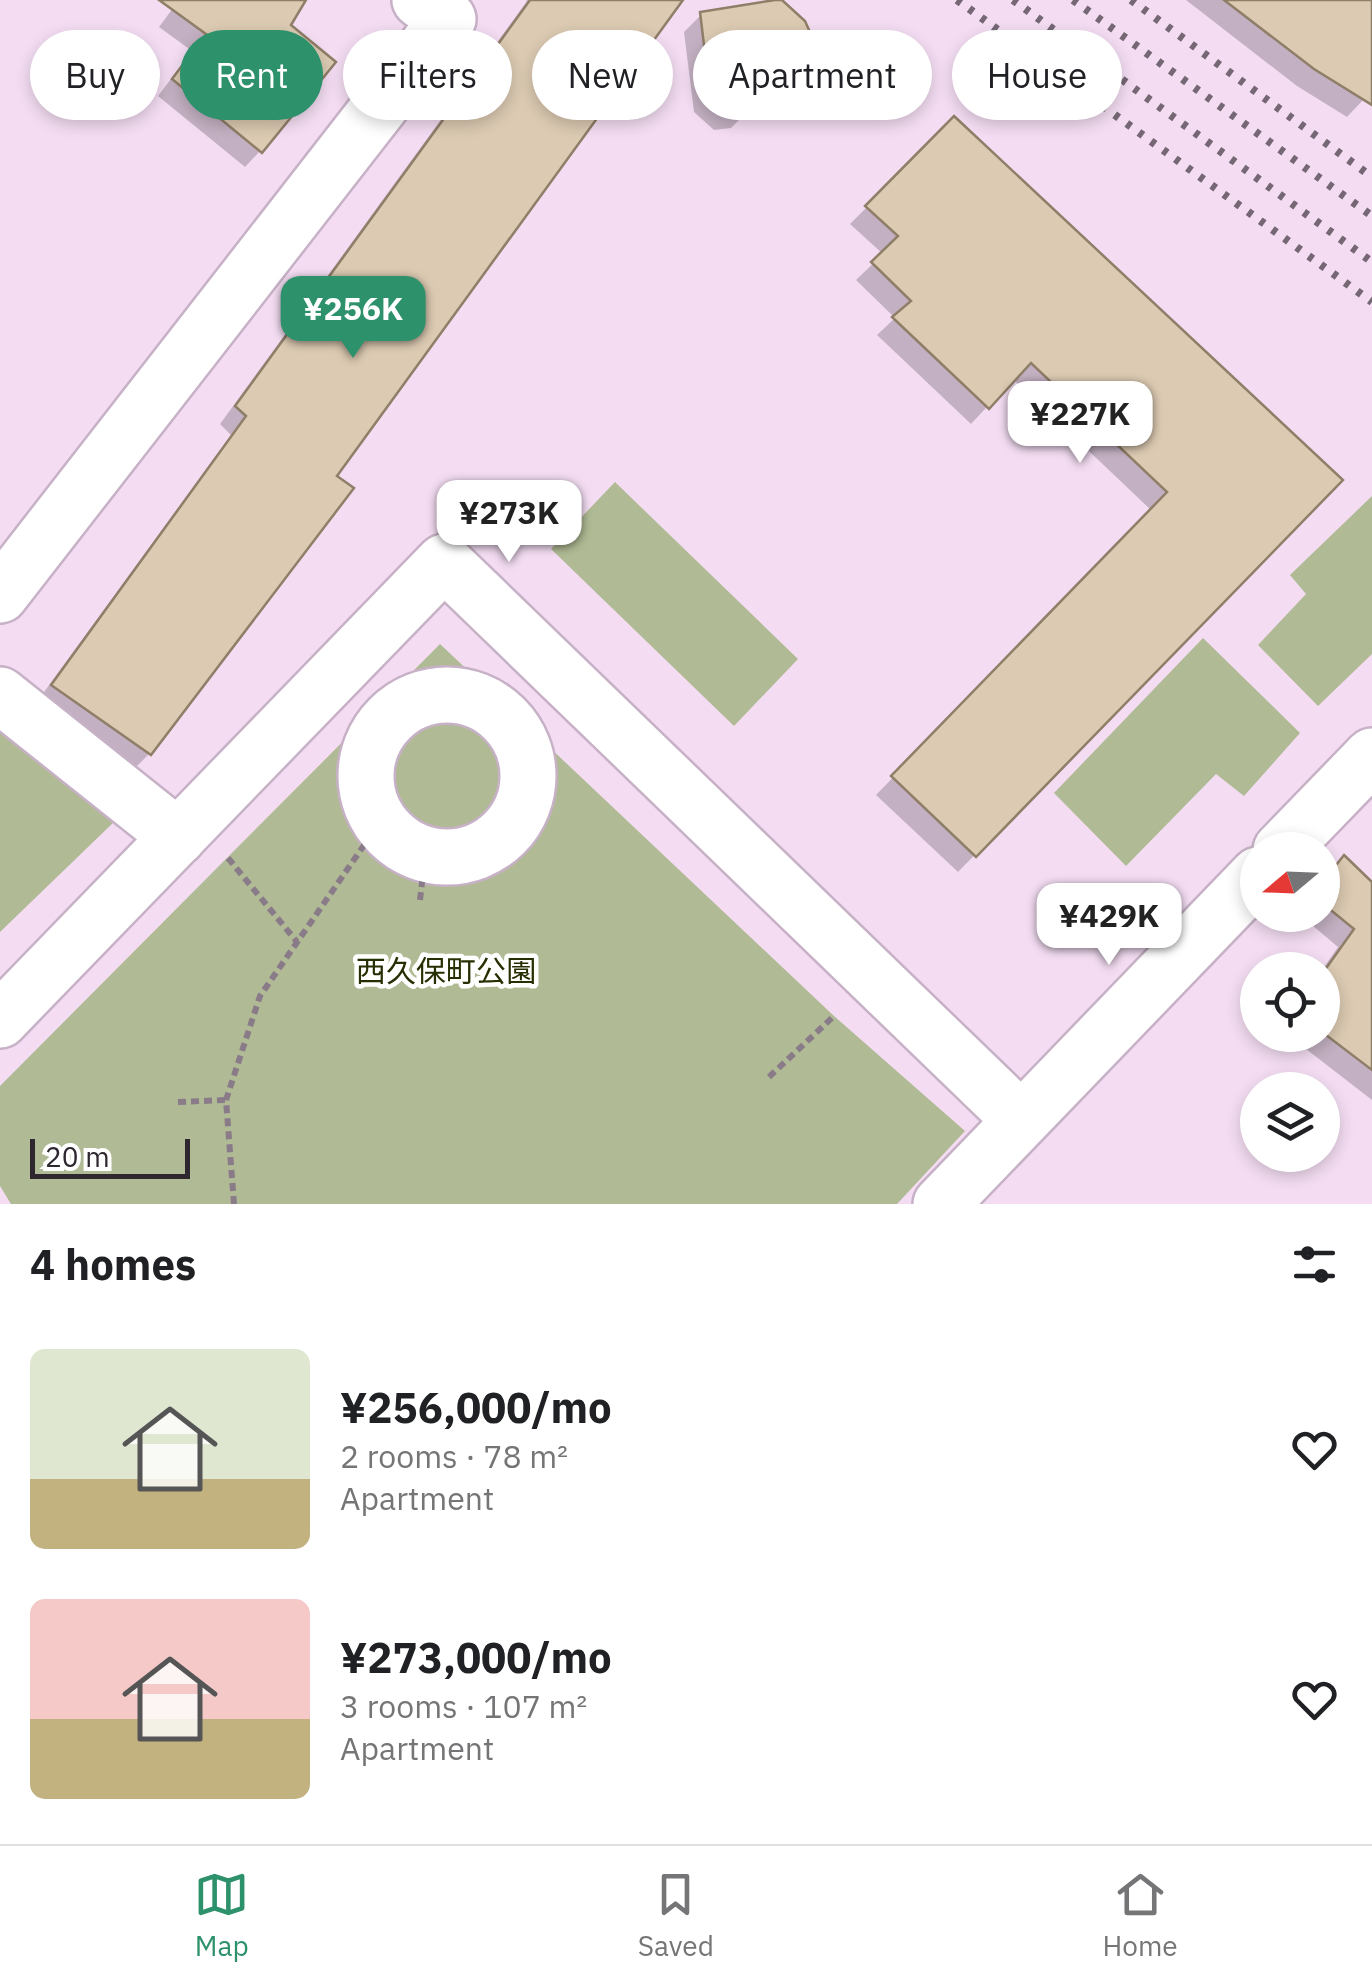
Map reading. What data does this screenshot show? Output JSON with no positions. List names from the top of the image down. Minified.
{"parks":["西久保町公園"],"scale_bar":"20 m","north":"left","page":{"chip":["Buy","Rent","Filters","New","Apartment","House"],"price":["¥256K","¥227K","¥273K","¥429K"],"scale":"20 m","heading":"4 homes","list":[{"name":"¥256,000/mo","note":"2 rooms · 78 m² · Apartment"},{"name":"¥273,000/mo","note":"3 rooms · 107 m² · Apartment"}],"tabs":["Map","Saved","Home"]}}
